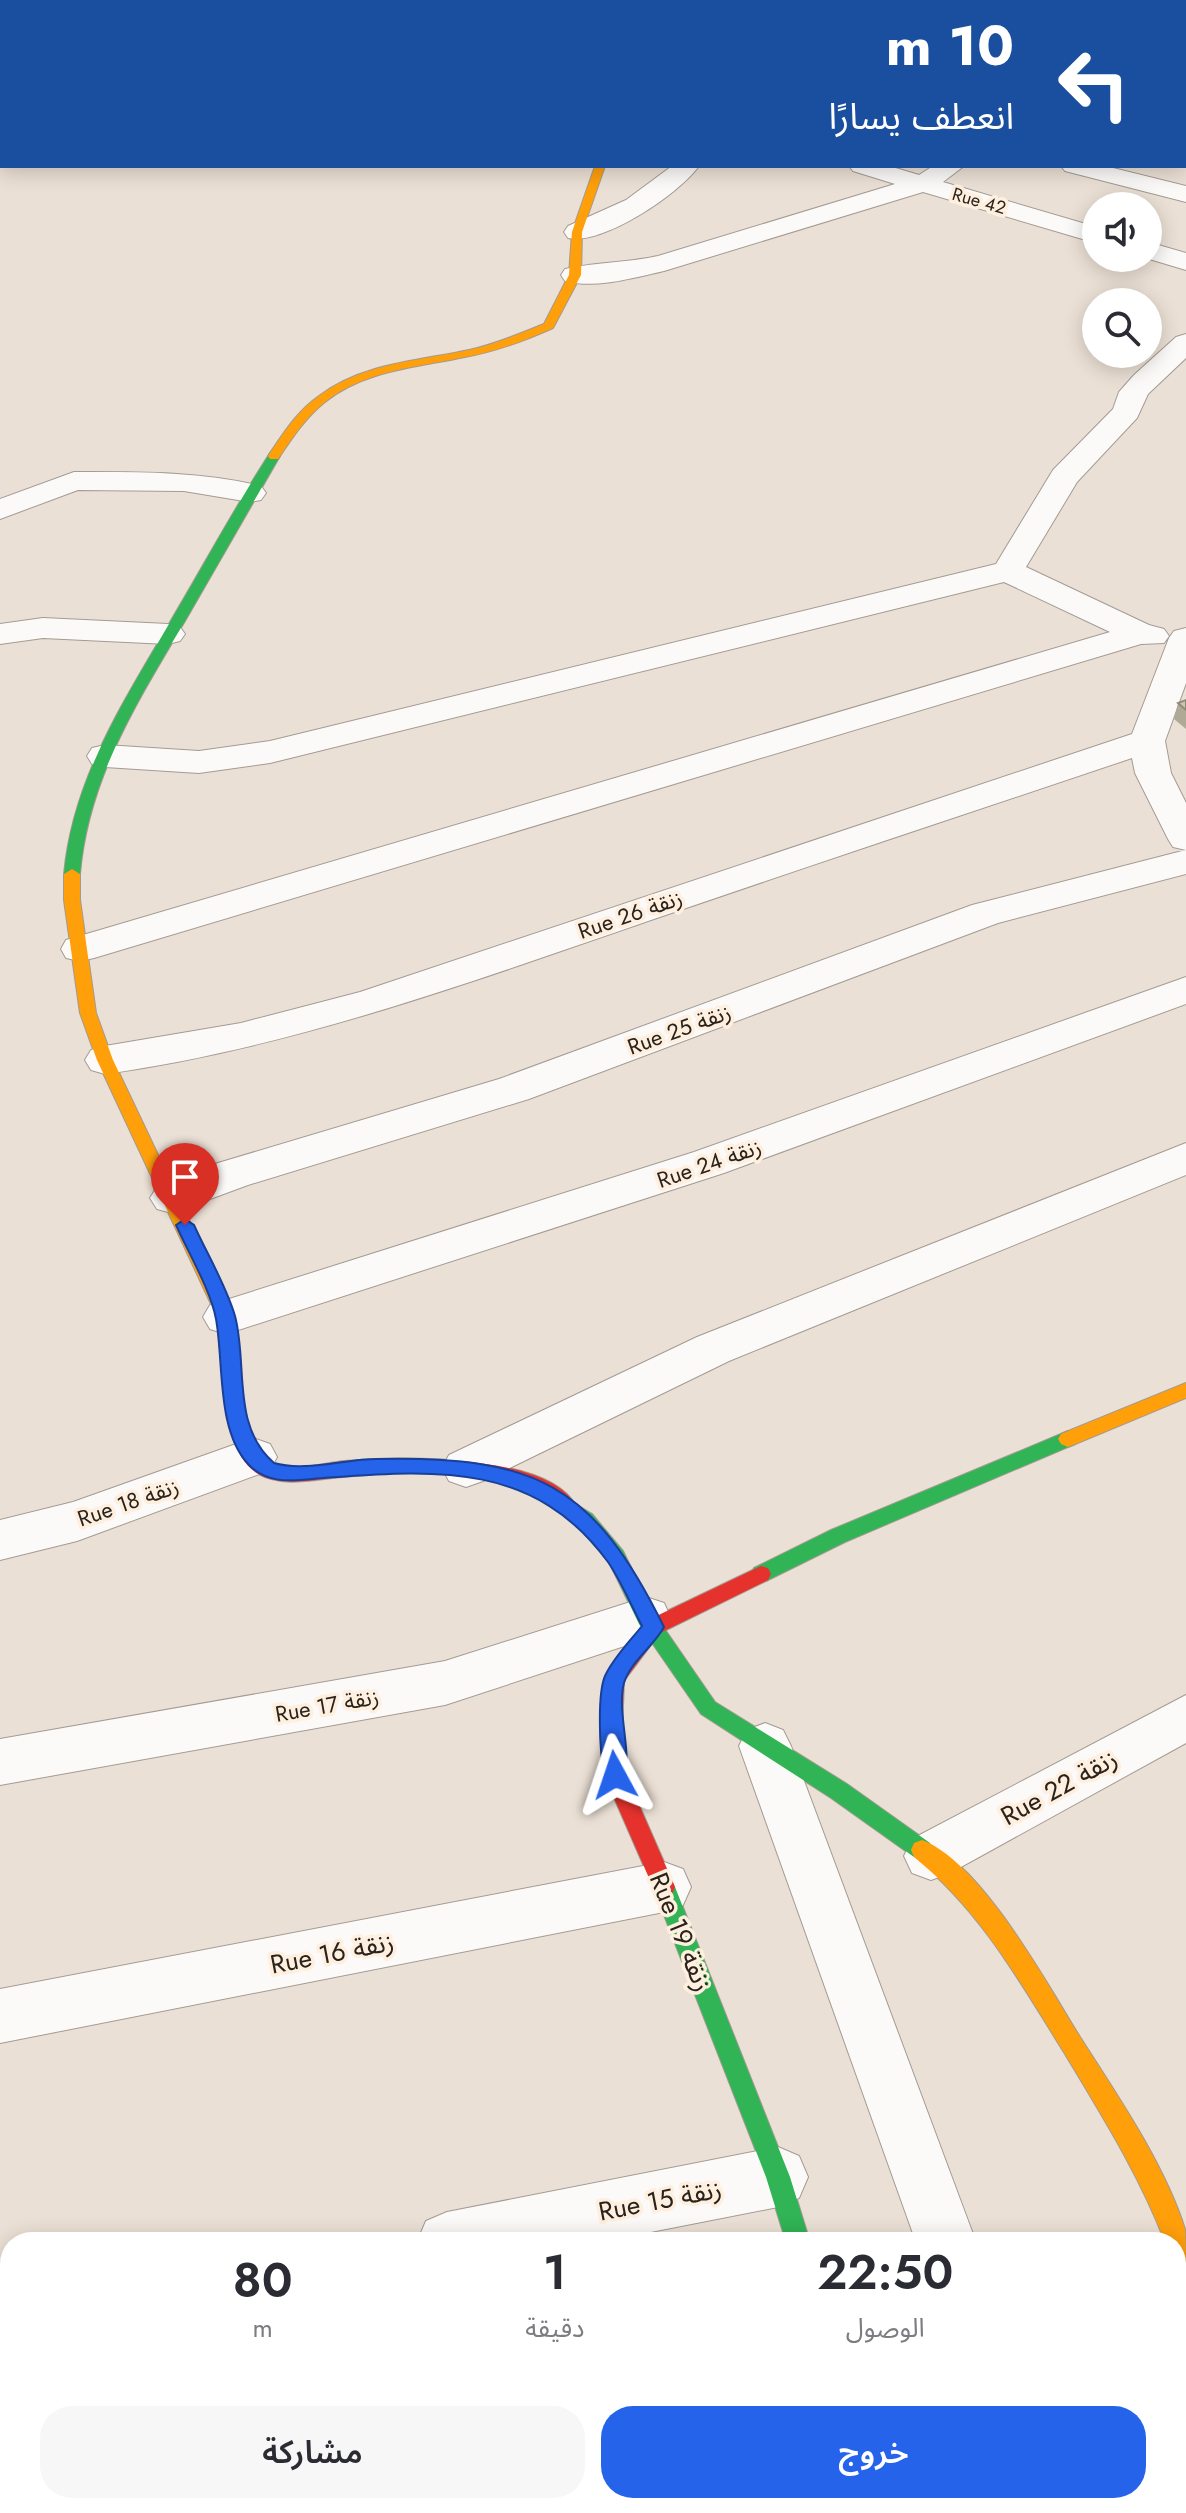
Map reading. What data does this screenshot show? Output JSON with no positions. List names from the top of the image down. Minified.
{"streets":{"street":["Rue 42","Rue 26 زنقة","Rue 25 زنقة","Rue 24 زنقة","Rue 18 زنقة","Rue 17 زنقة","Rue 22 زنقة","Rue 19 زنقة","Rue 16 زنقة","Rue 15 زنقة"]},"crossings":[["Rue 17 زنقة","Rue 19 زنقة"],["Rue 19 زنقة","Rue 16 زنقة"],["Rue 19 زنقة","Rue 15 زنقة"]],"page":{"turn":["10 m","انعطف يسارًا"],"eta":["22:50","الوصول","1","دقيقة","80","m"],"buttons":["خروج","مشاركة"]}}
